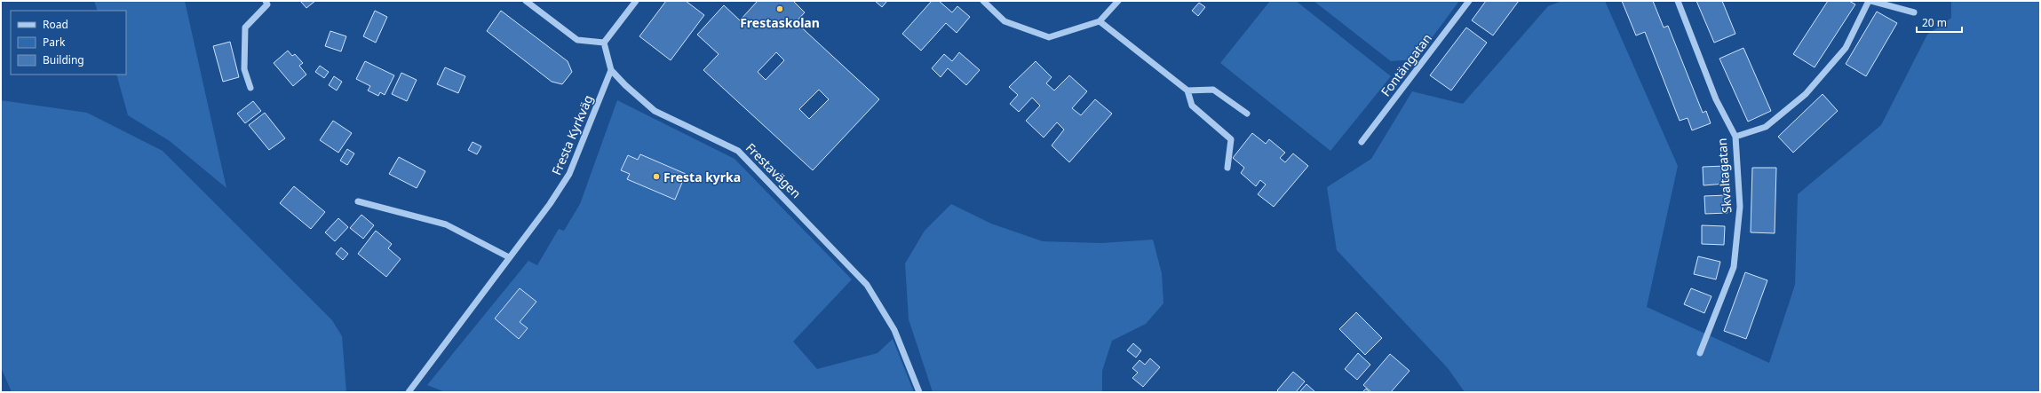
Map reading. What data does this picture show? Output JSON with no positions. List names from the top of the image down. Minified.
{"streets":{"street":["Fontängatan","Fresta Kyrkväg","Frestavägen","Skvaltagatan"]},"crossings":[["Fresta Kyrkväg","Frestavägen"]],"places":["Frestaskolan","Fresta kyrka"],"legend":["Road","Park","Building"],"scale_bar":"20 m"}
